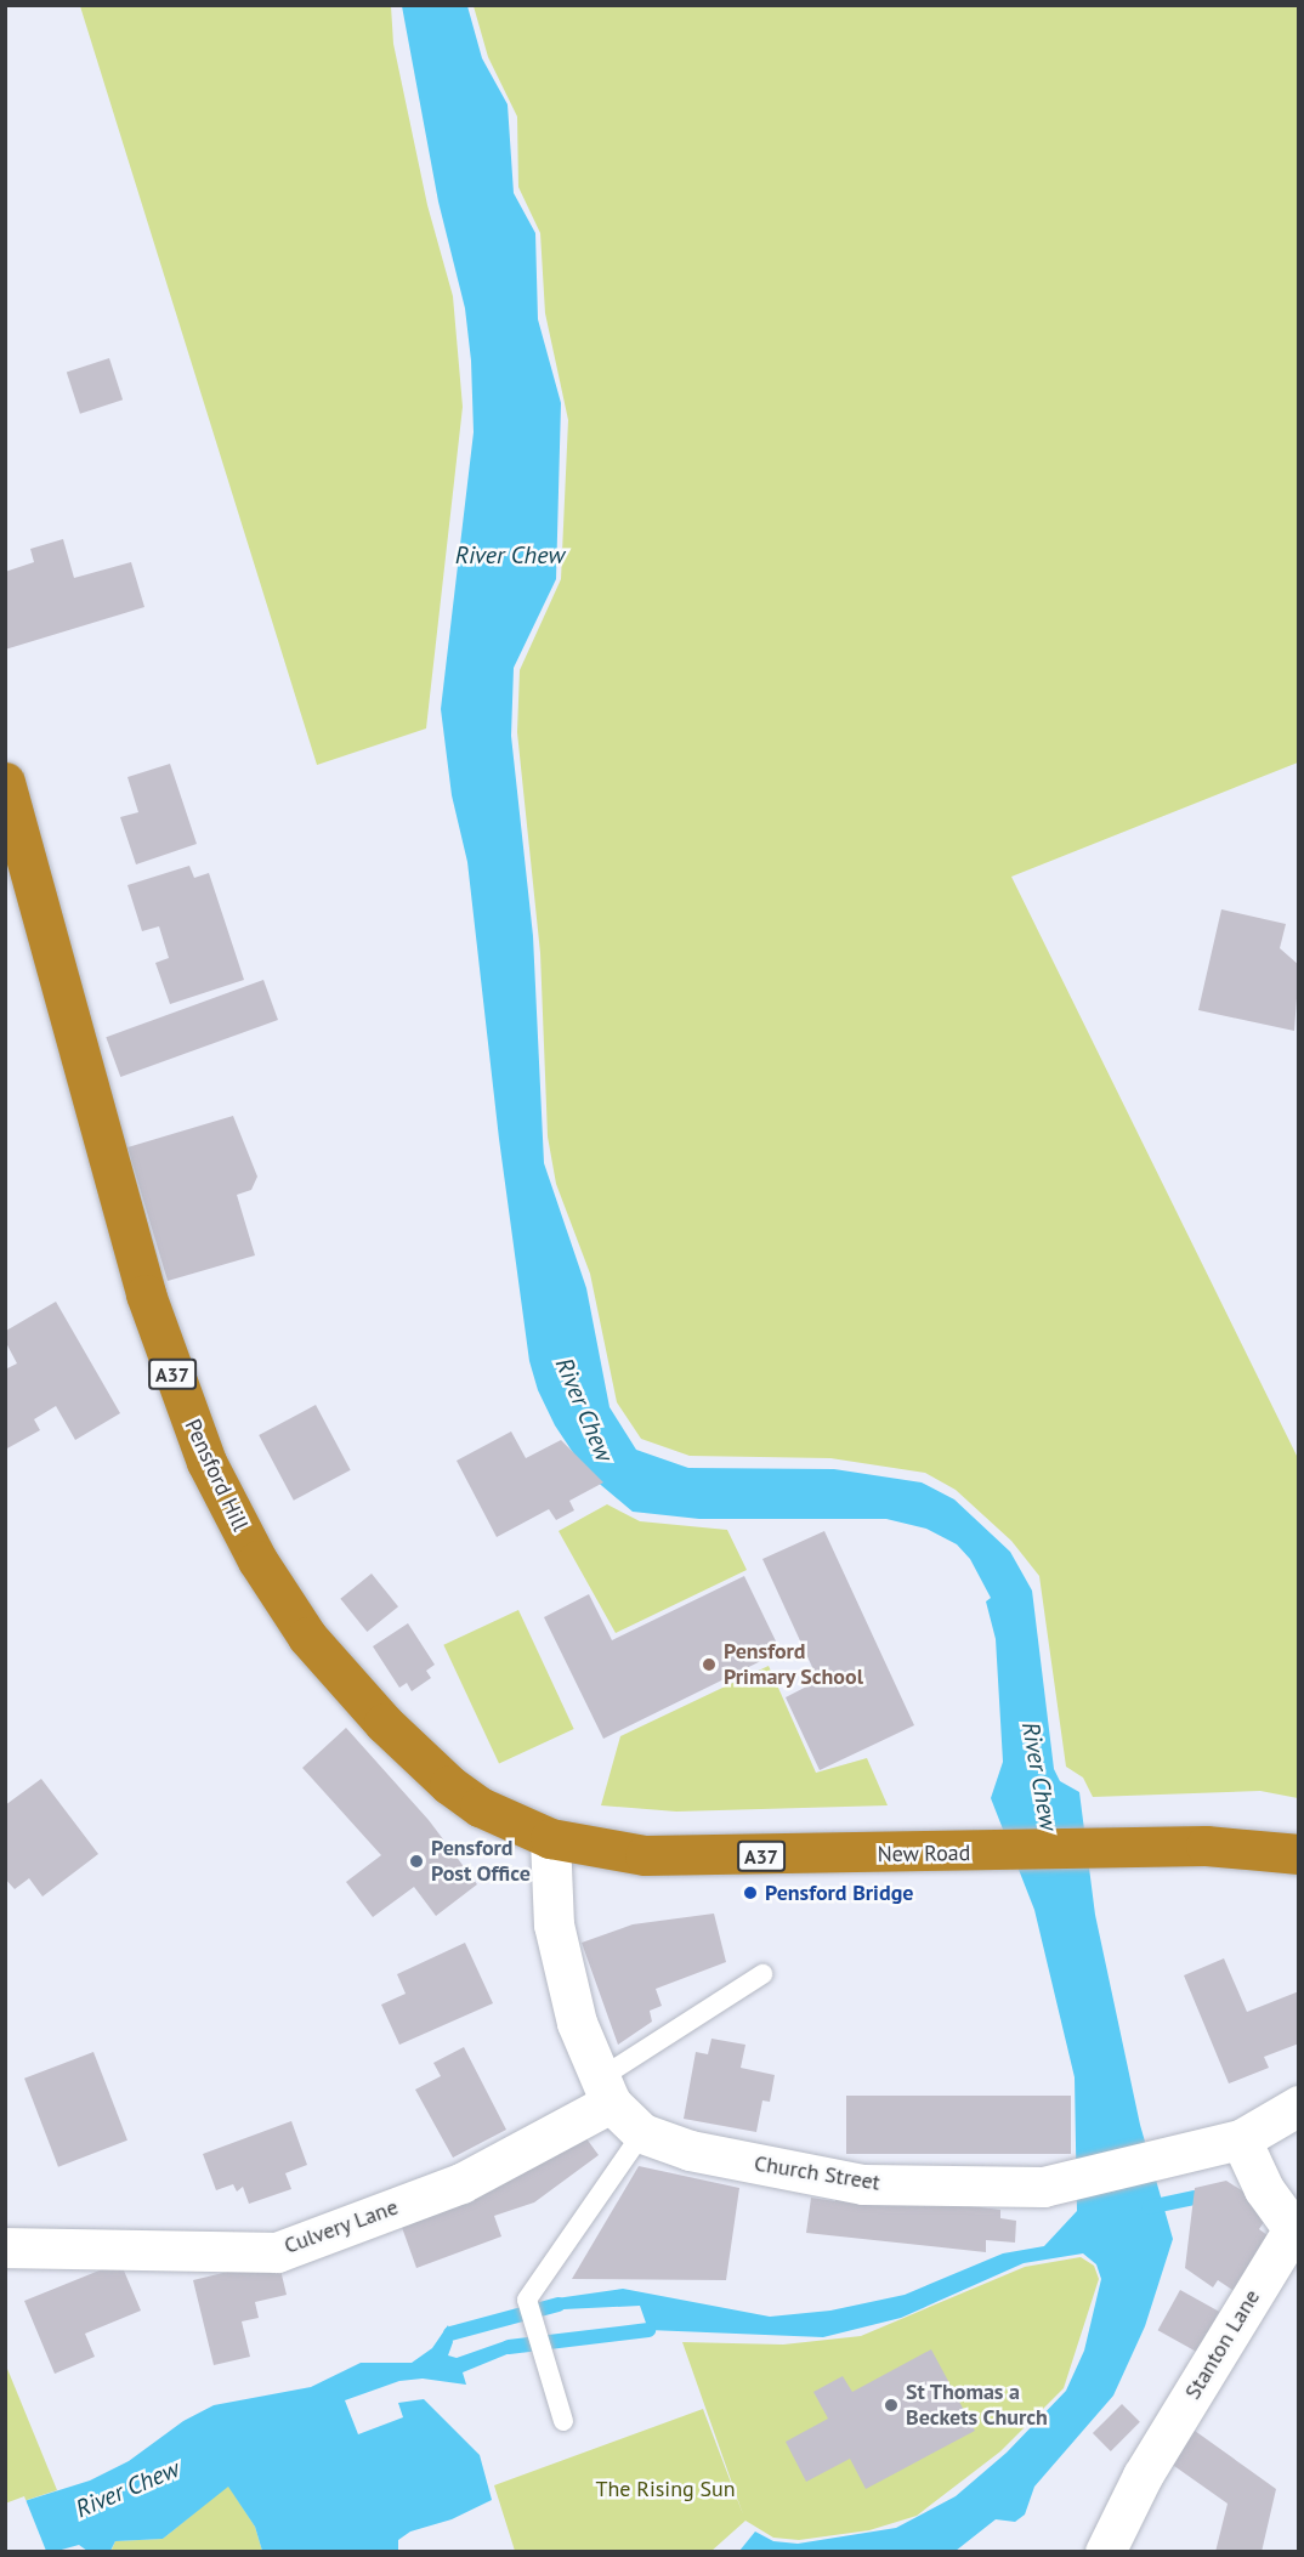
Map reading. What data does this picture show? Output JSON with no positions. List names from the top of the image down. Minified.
{"streets":{"highway":["A37","Pensford Hill","New Road"],"street":["Church Street","Culvery Lane","Stanton Lane"]},"crossings":[["Pensford Hill","New Road"],["Pensford Hill","Church Street"],["New Road","Church Street"],["Church Street","Culvery Lane"],["Church Street","Stanton Lane"]],"water":["River Chew"],"parks":["The Rising Sun"],"places":["Pensford Primary School","Pensford Post Office","Pensford Bridge","St Thomas a Beckets Church"]}
